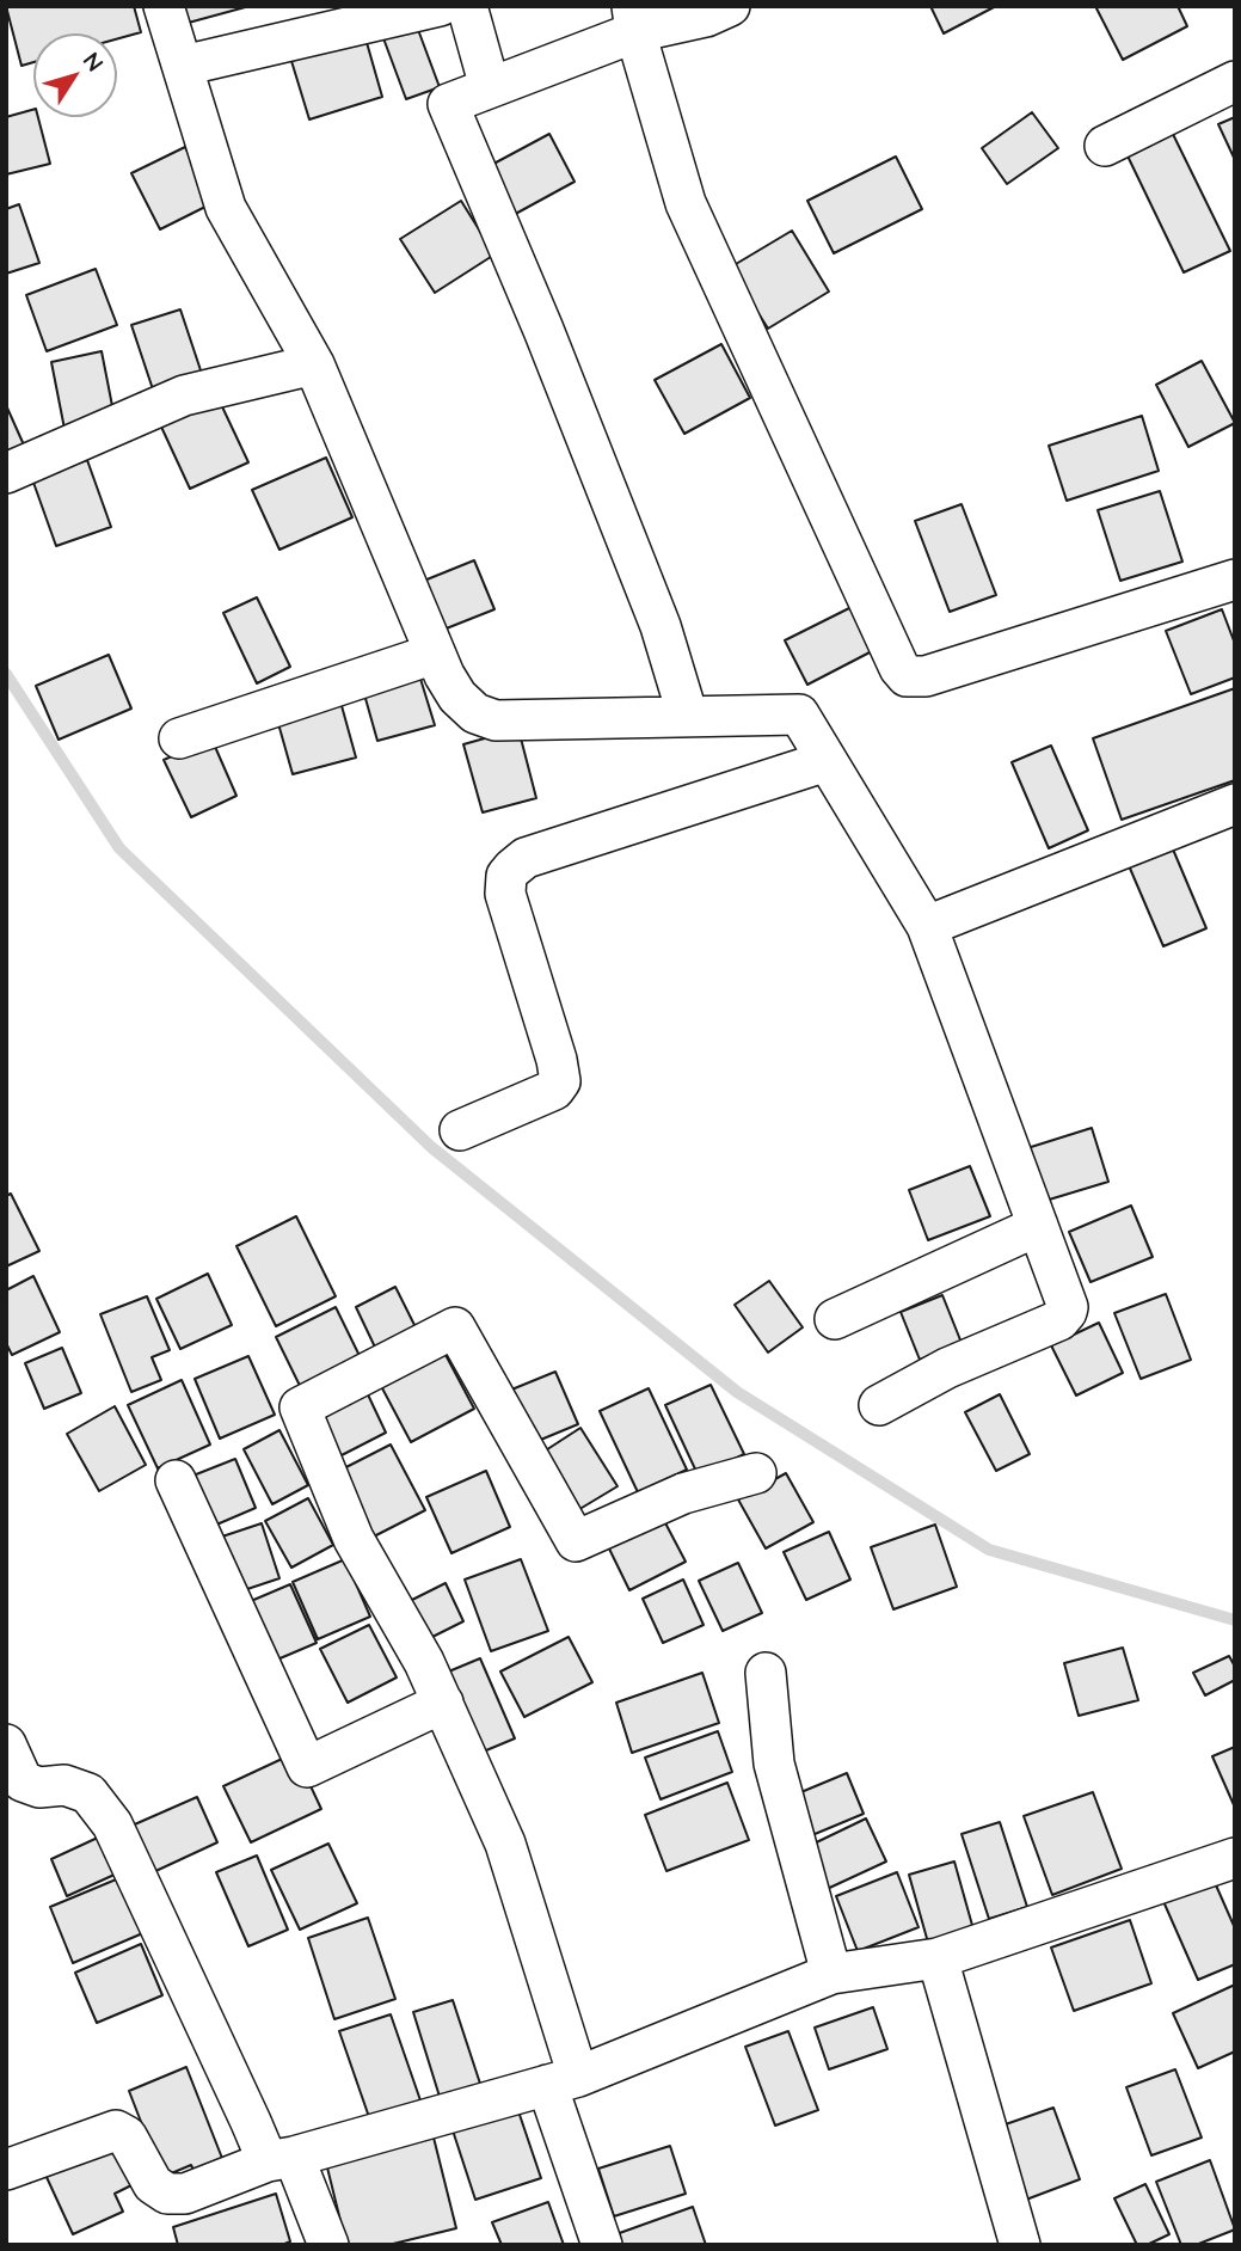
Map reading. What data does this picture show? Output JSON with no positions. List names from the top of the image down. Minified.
{"north":"top right"}
